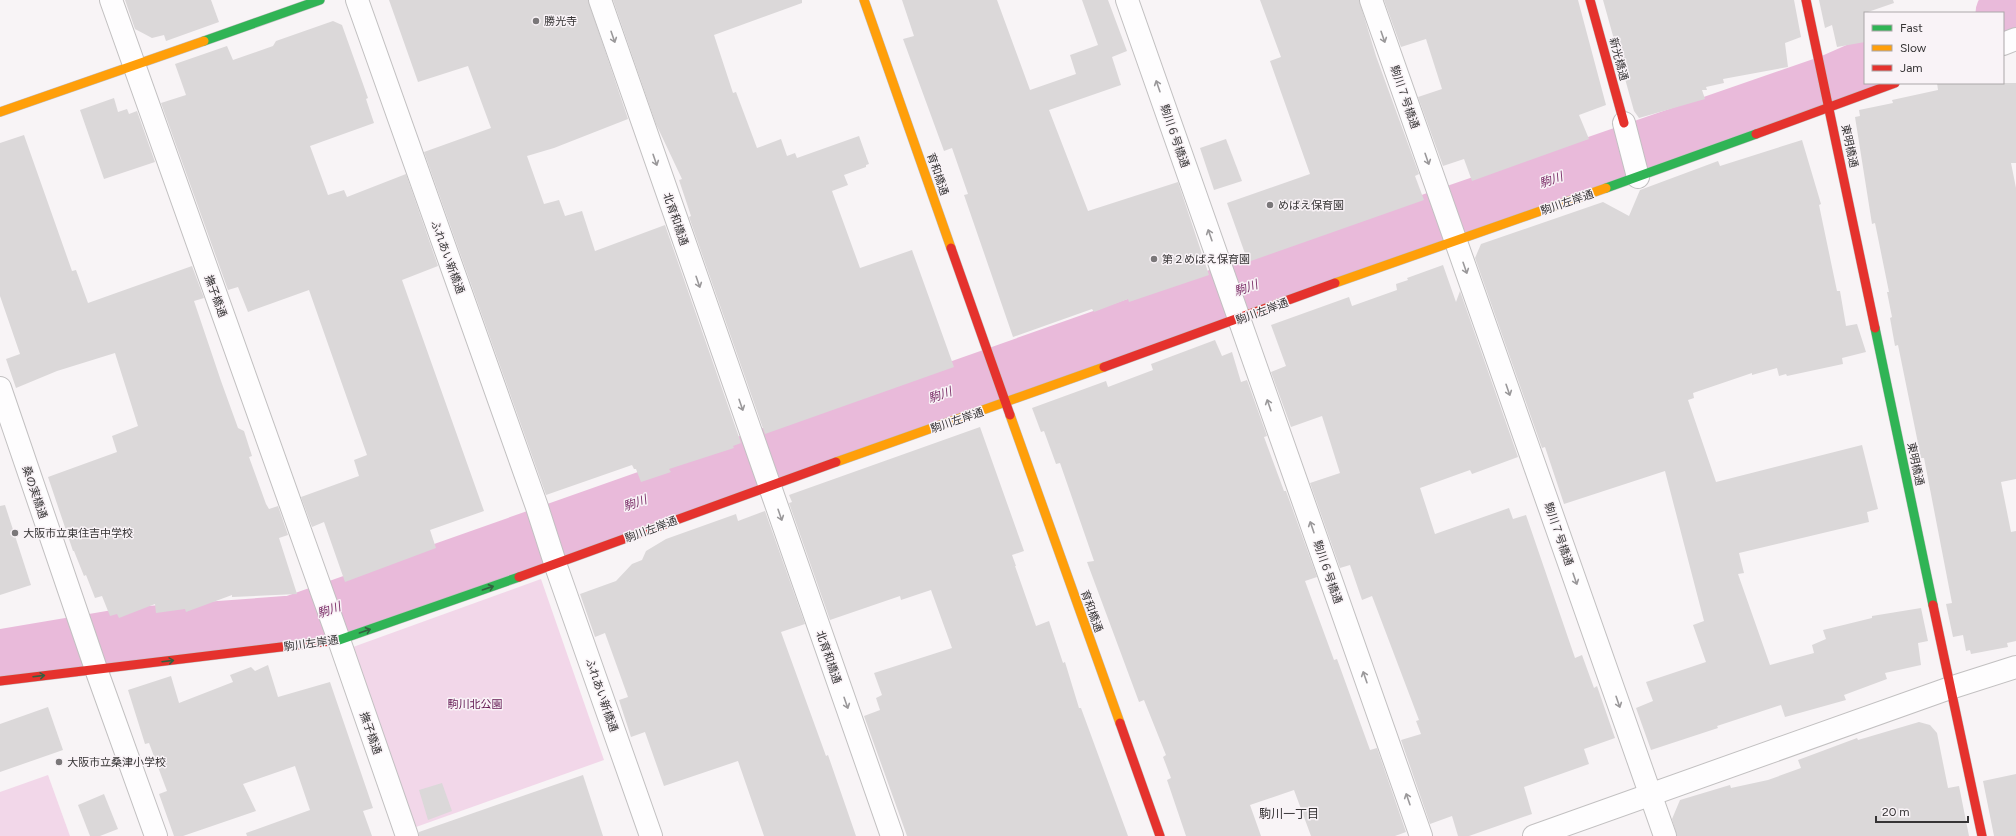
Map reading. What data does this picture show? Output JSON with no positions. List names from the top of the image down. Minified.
{"streets":{"street":["新光橋通","駒川７号橋通","駒川６号橋通","東明橋通","育和橋通","駒川左岸通","北育和橋通","ふれあい新橋通","撫子橋通","桑の実橋通"]},"crossings":[["駒川７号橋通","駒川左岸通"],["駒川６号橋通","駒川左岸通"],["東明橋通","駒川左岸通"],["育和橋通","駒川左岸通"],["駒川左岸通","北育和橋通"],["駒川左岸通","ふれあい新橋通"],["駒川左岸通","撫子橋通"],["駒川左岸通","桑の実橋通"]],"one_way":["駒川７号橋通","駒川６号橋通","北育和橋通"],"districts":["駒川一丁目"],"water":["駒川"],"parks":["駒川北公園"],"places":["勝光寺","めばえ保育園","第２めばえ保育園","大阪市立東住吉中学校","大阪市立桑津小学校"],"legend":["Fast","Slow","Jam"],"scale_bar":"20 m"}
